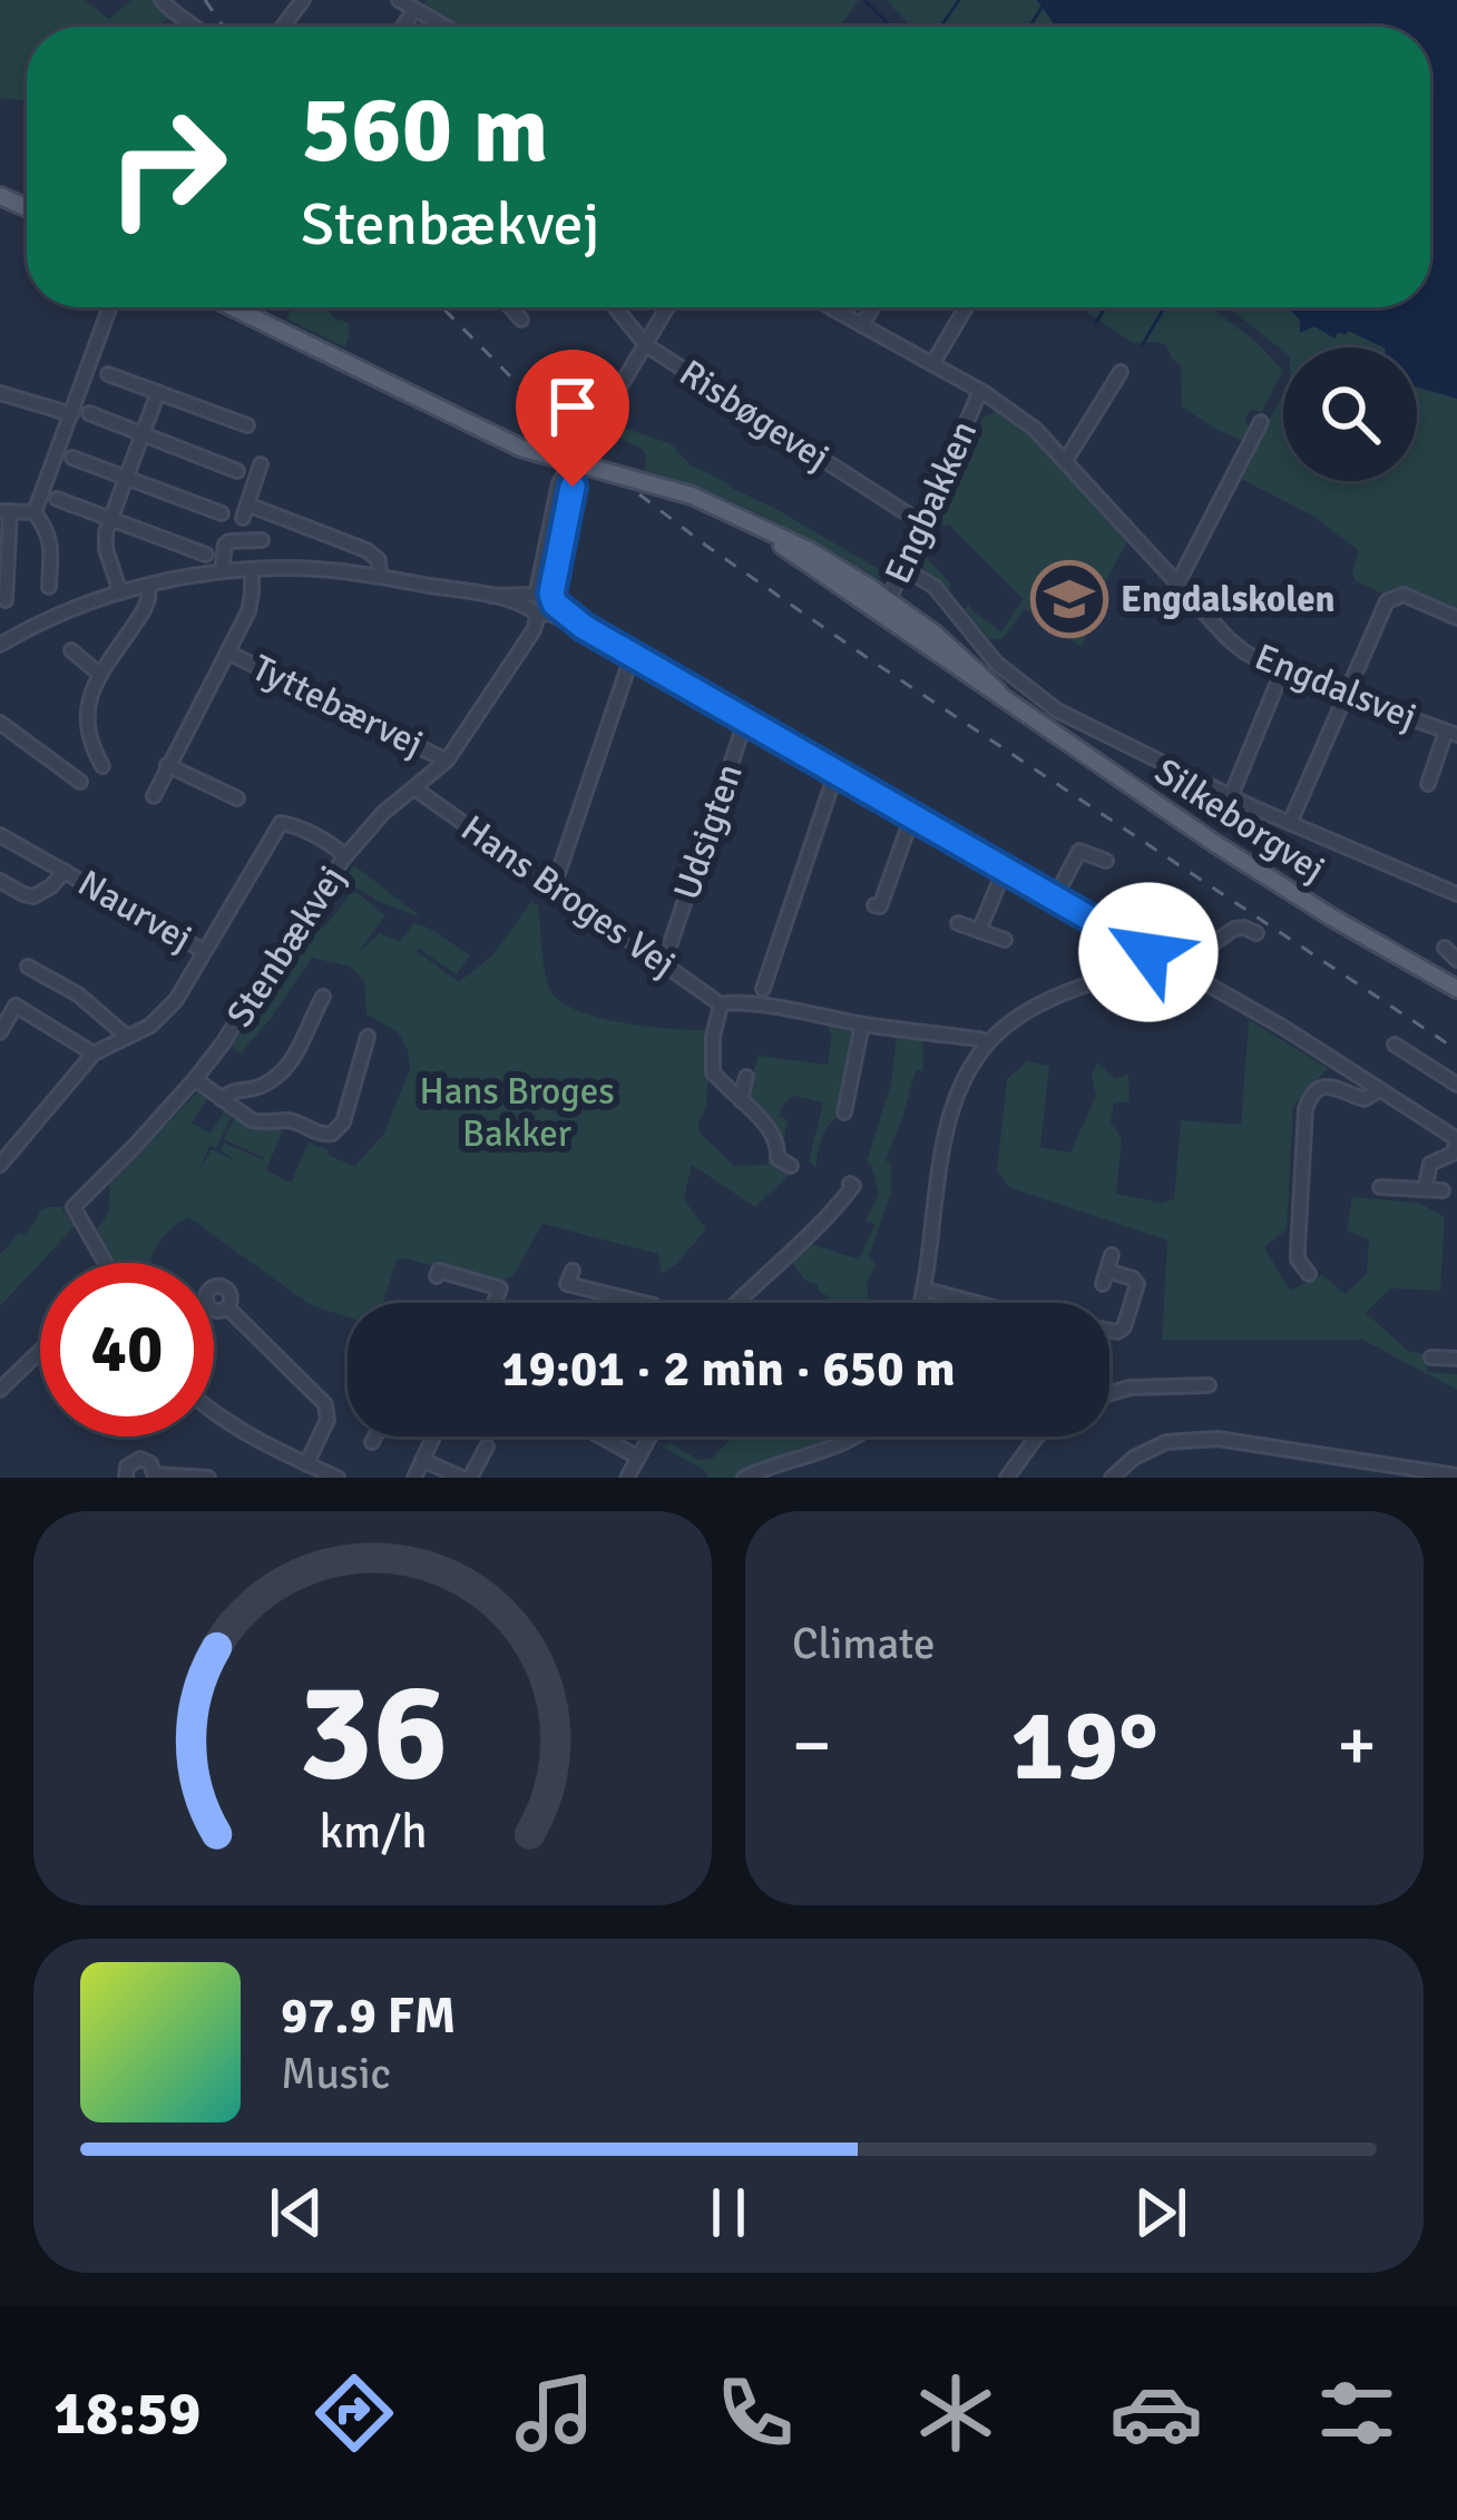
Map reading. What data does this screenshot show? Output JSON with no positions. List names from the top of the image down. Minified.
{"streets":{"main road":["Silkeborgvej"],"street":["Risbøgevej","Engbakken","Engdalsvej","Tyttebærvej","Udsigten","Hans Broges Vej","Naurvej","Stenbækvej"]},"crossings":[["Risbøgevej","Engbakken"],["Engbakken","Engdalsvej"],["Engbakken","Silkeborgvej"],["Tyttebærvej","Stenbækvej"],["Silkeborgvej","Stenbækvej"],["Hans Broges Vej","Stenbækvej"]],"parks":["Hans Broges Bakker"],"places":{"school or university":["Engdalskolen"]},"page":{"turn":["560 m","Stenbækvej"],"limit":"40","trip":"19:01 · 2 min · 650 m","tile":"Climate","heat":["−","19°","+"],"song":["97.9 FM","Music"],"tabs":"18:59","gauge":["36","km/h"]}}
